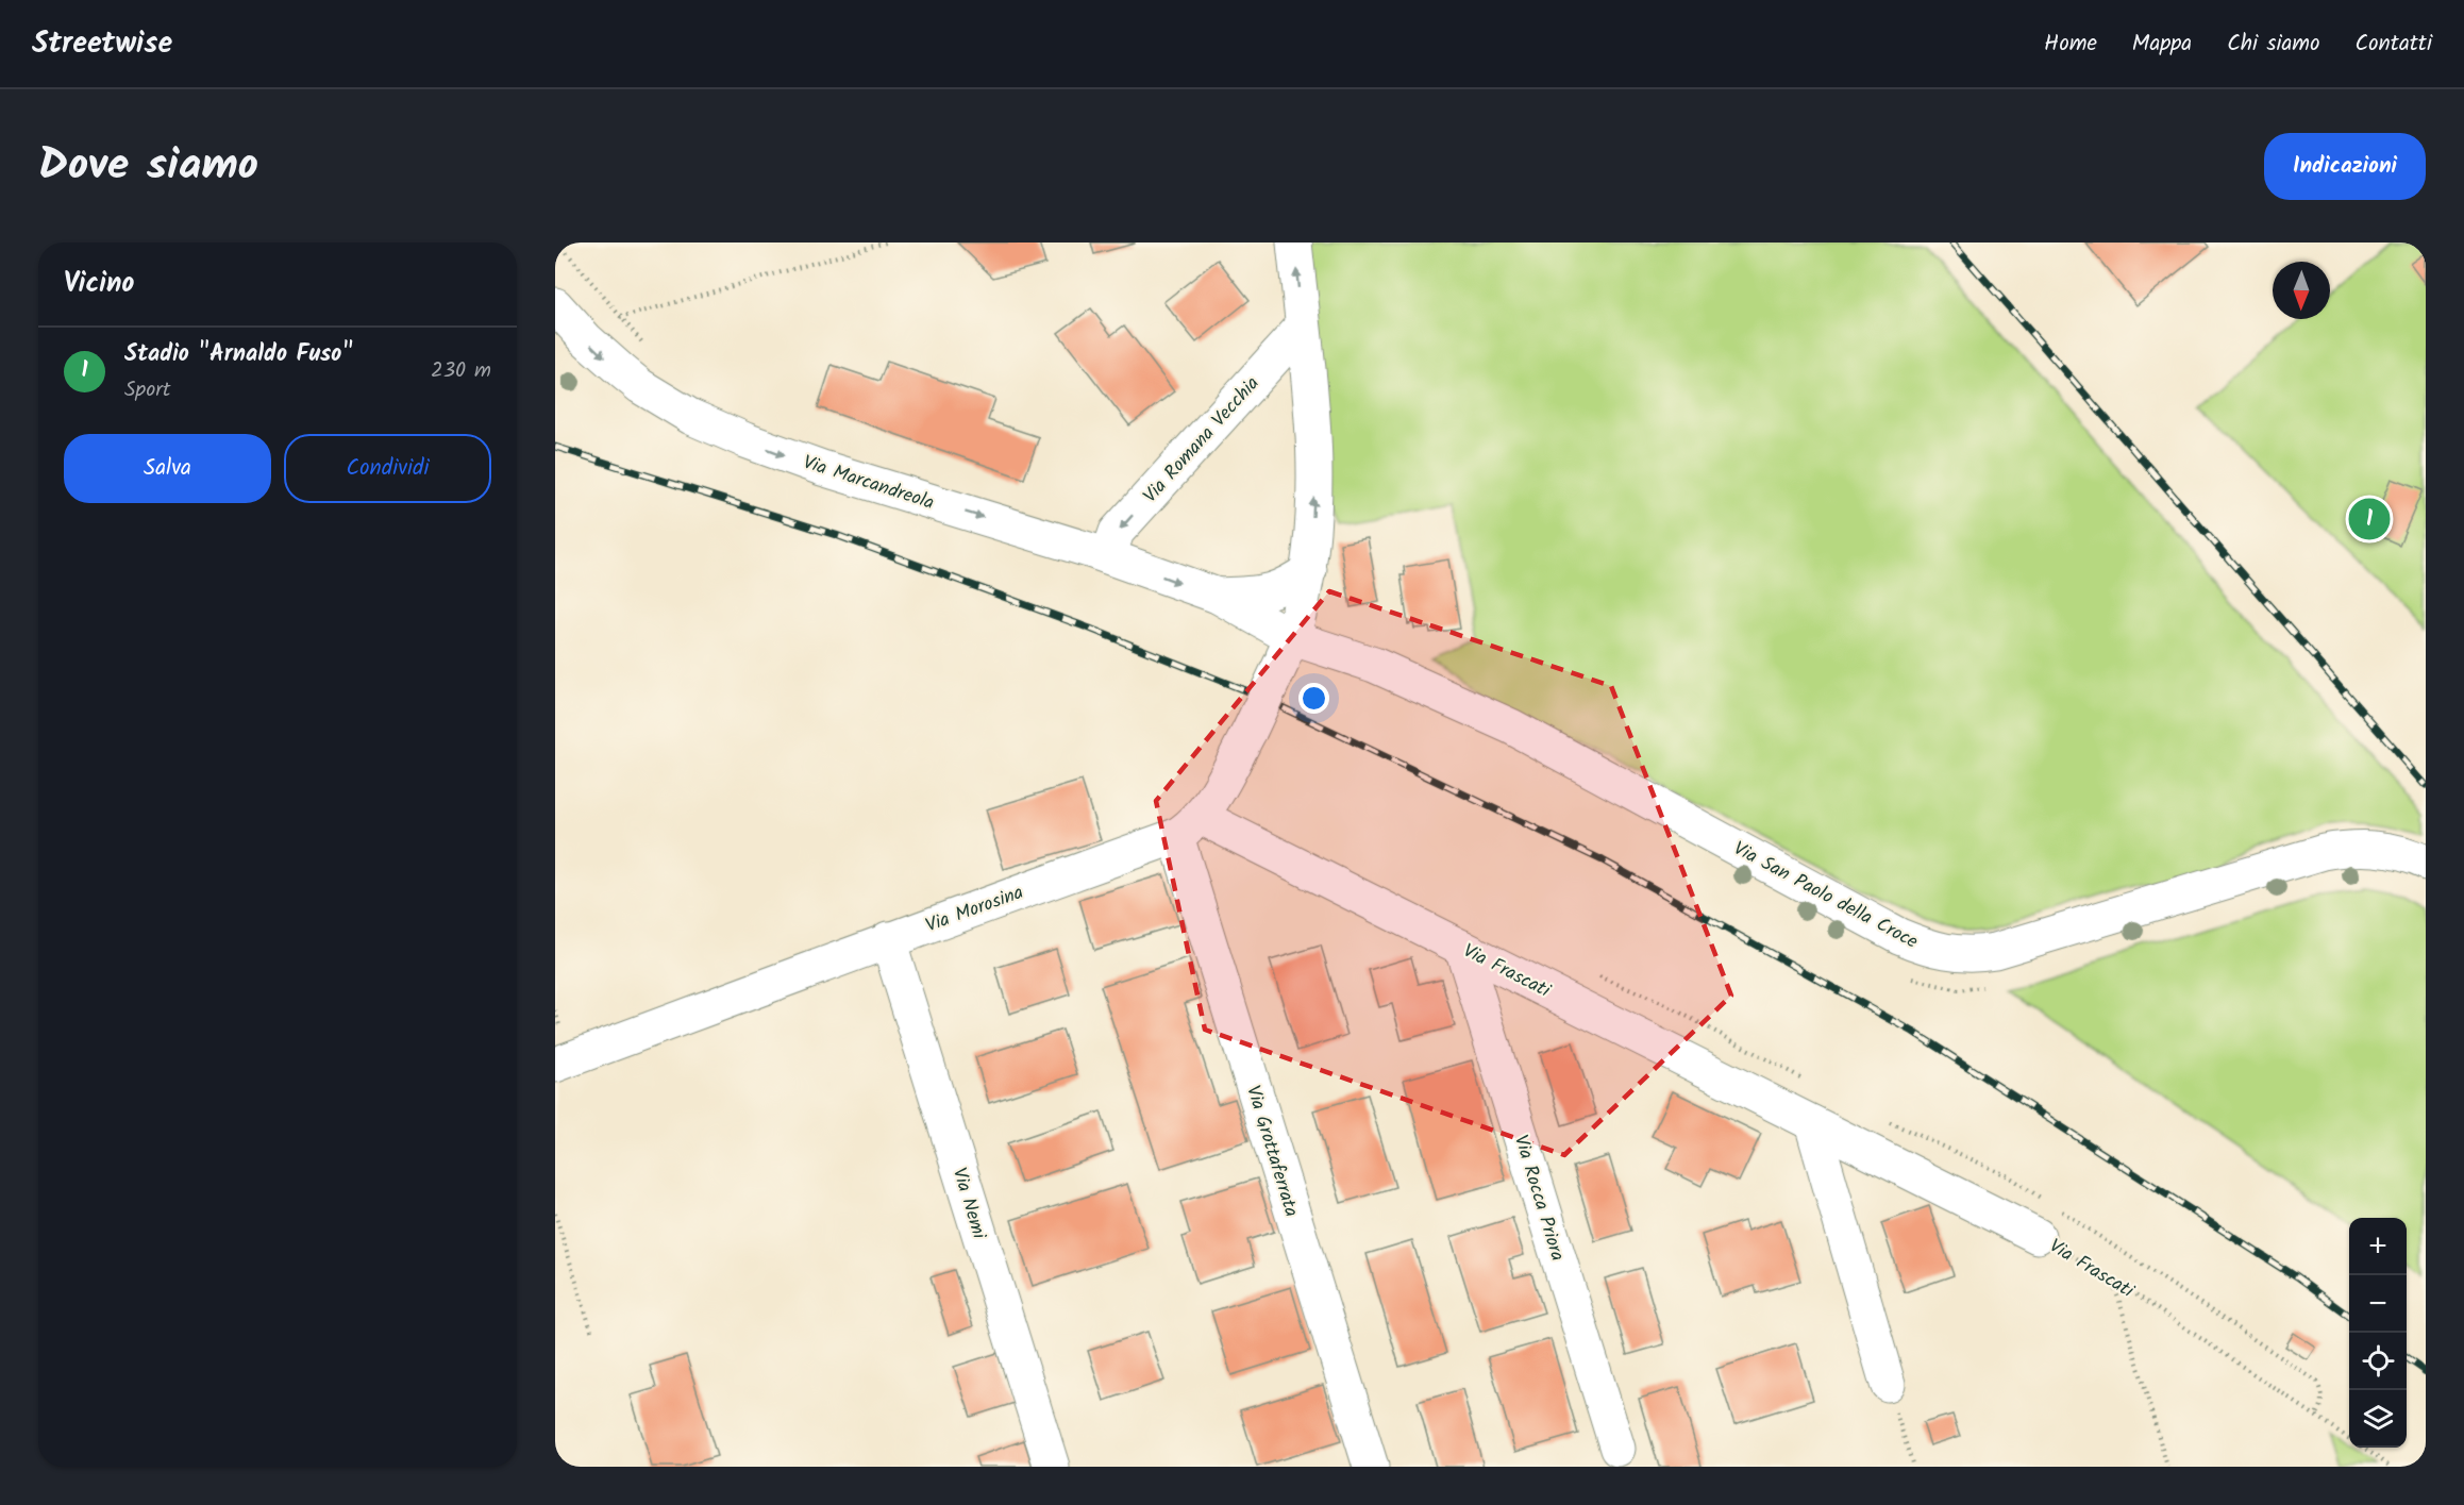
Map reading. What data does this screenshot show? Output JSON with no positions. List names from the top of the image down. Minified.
{"streets":{"street":["Via Romana Vecchia","Via Marcandreola","Via San Paolo della Croce","Via Morosina","Via Frascati","Via Grottaferrata","Via Rocca Priora","Via Nemi"]},"crossings":[["Via Romana Vecchia","Via Marcandreola"],["Via Marcandreola","Via San Paolo della Croce"],["Via Morosina","Via Frascati"],["Via Morosina","Via Grottaferrata"],["Via Morosina","Via Nemi"],["Via Frascati","Via Grottaferrata"],["Via Frascati","Via Rocca Priora"]],"one_way":["Via Romana Vecchia","Via Marcandreola"],"north":"bottom","page":{"header":"Streetwise","nav":["Home","Mappa","Chi siamo","Contatti"],"title":"Dove siamo","buttons":["Indicazioni",["Salva","Condividi"]],"heading":"Vicino","list":[{"mark":"1","name":"Stadio \"Arnaldo Fuso\"","note":"Sport","value":"230 m"}],"pins":"1","map_buttons":["+","−"]}}
